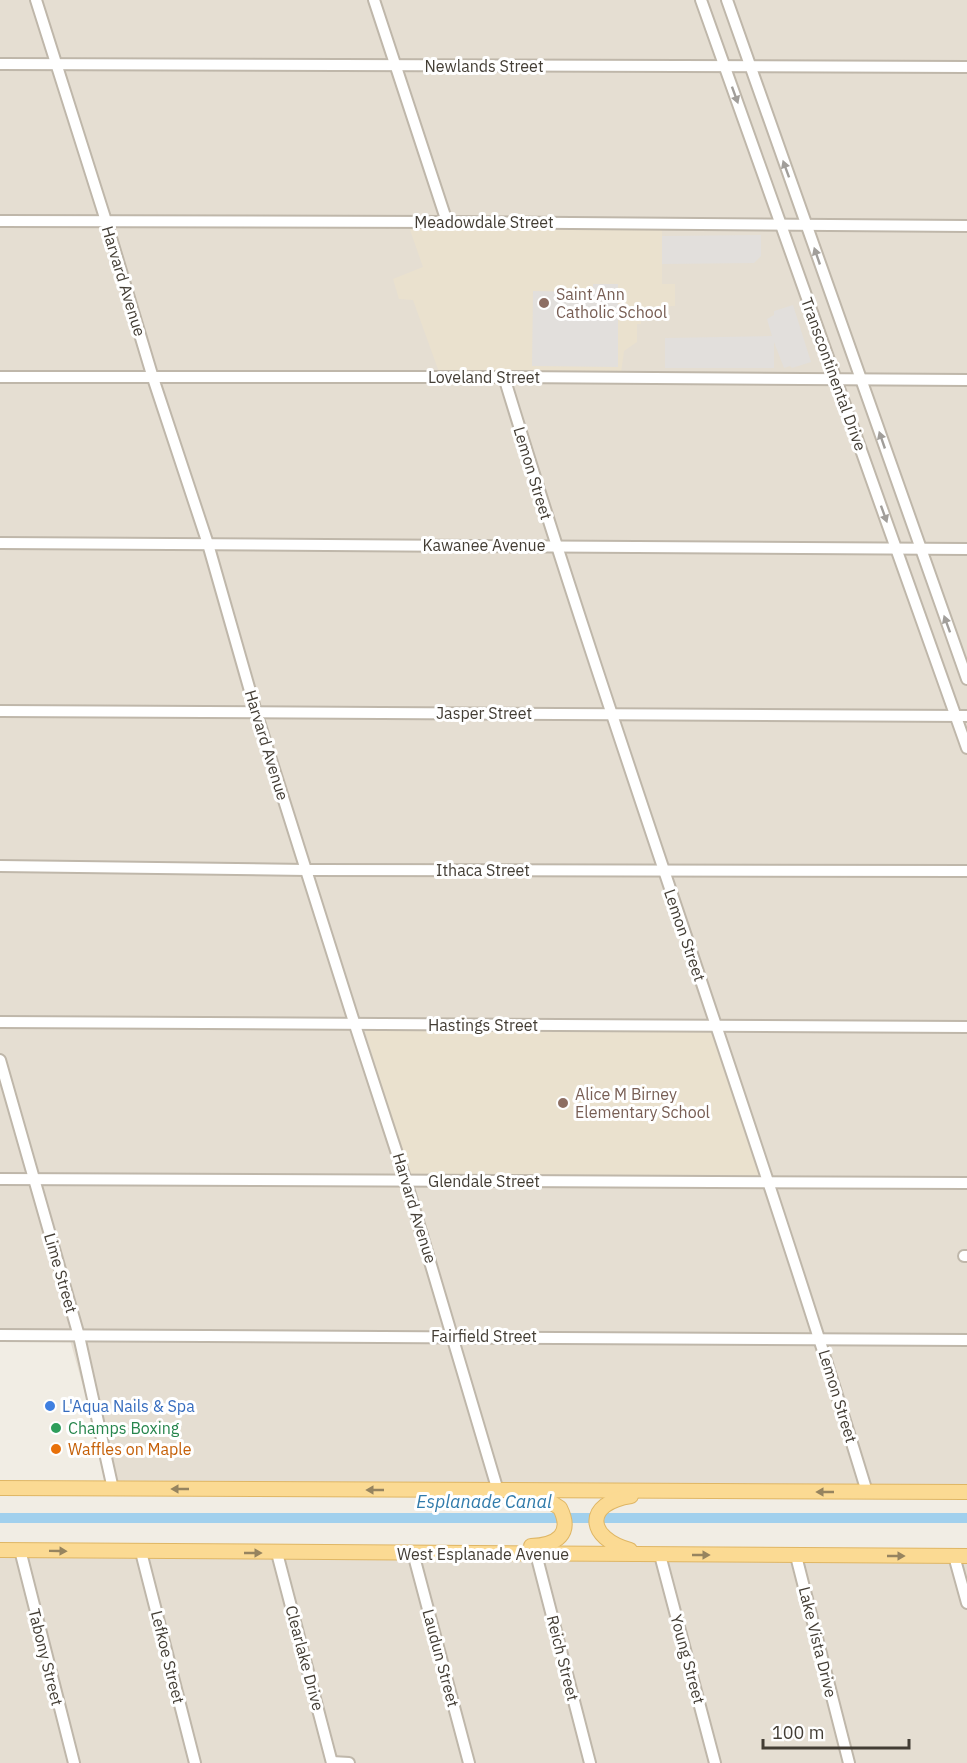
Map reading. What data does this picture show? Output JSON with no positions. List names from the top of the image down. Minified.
{"streets":{"main road":["West Esplanade Avenue"],"street":["Newlands Street","Meadowdale Street","Harvard Avenue","Transcontinental Drive","Loveland Street","Lemon Street","Kawanee Avenue","Jasper Street","Ithaca Street","Hastings Street","Glendale Street","Lime Street","Fairfield Street","Lake Vista Drive","Tabony Street","Lefkoe Street","Clearlake Drive","Laudun Street","Reich Street","Young Street"]},"crossings":[["Newlands Street","Harvard Avenue"],["Newlands Street","Transcontinental Drive"],["Meadowdale Street","Harvard Avenue"],["Meadowdale Street","Transcontinental Drive"],["Harvard Avenue","Loveland Street"],["Harvard Avenue","Kawanee Avenue"],["Harvard Avenue","Jasper Street"],["Harvard Avenue","Ithaca Street"],["Harvard Avenue","Hastings Street"],["Harvard Avenue","Glendale Street"],["Harvard Avenue","Fairfield Street"],["Transcontinental Drive","Loveland Street"],["Transcontinental Drive","Kawanee Avenue"],["Transcontinental Drive","Jasper Street"],["Loveland Street","Lemon Street"],["Lemon Street","Kawanee Avenue"],["Lemon Street","Jasper Street"],["Lemon Street","Ithaca Street"],["Lemon Street","Hastings Street"],["Lemon Street","Glendale Street"],["Lemon Street","Fairfield Street"],["Glendale Street","Lime Street"],["Lime Street","Fairfield Street"],["West Esplanade Avenue","Lake Vista Drive"],["West Esplanade Avenue","Tabony Street"],["West Esplanade Avenue","Lefkoe Street"],["West Esplanade Avenue","Clearlake Drive"],["West Esplanade Avenue","Laudun Street"],["West Esplanade Avenue","Reich Street"],["West Esplanade Avenue","Young Street"]],"water":["Esplanade Canal"],"places":["Saint Ann Catholic School","Alice M Birney Elementary School","L'Aqua Nails & Spa","Champs Boxing","Waffles on Maple"],"scale_bar":"100 m"}
